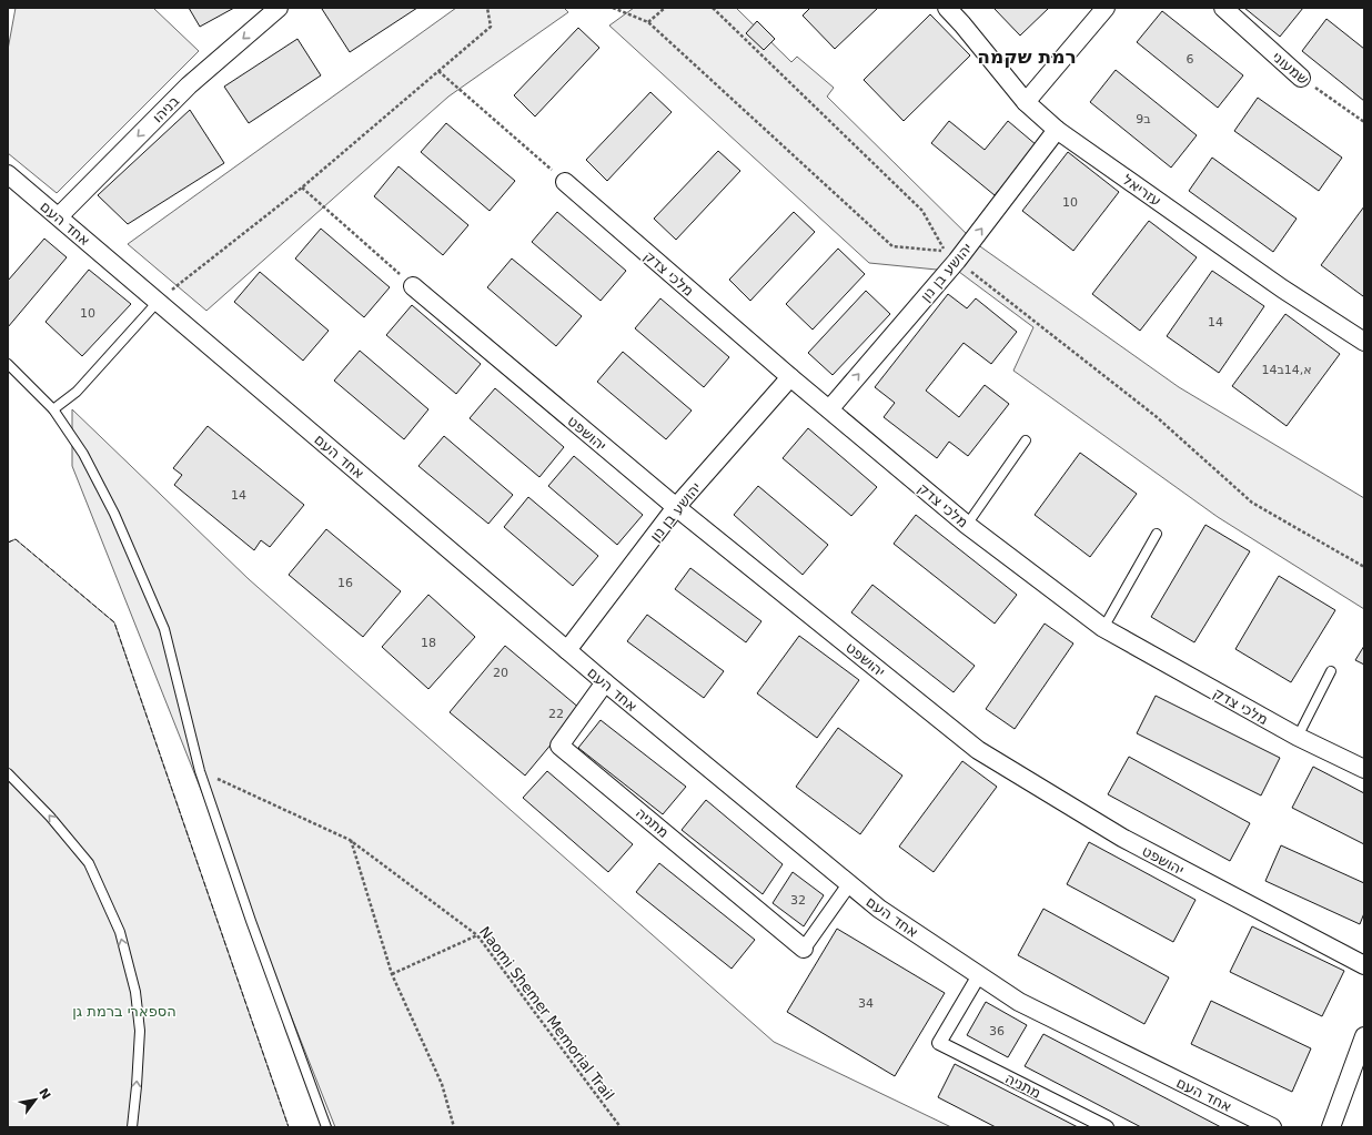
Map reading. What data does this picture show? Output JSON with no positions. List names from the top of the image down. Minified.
{"streets":{"street":["שמעוני","בניהו","עזריאל","אחד העם","יהושע בן נון","מלכי צדק","יהושפט","מתניה"],"path":["Naomi Shemer Memorial Trail"]},"crossings":[["בניהו","אחד העם"],["עזריאל","יהושע בן נון"],["אחד העם","יהושע בן נון"],["אחד העם","מתניה"],["יהושע בן נון","מלכי צדק"],["יהושע בן נון","יהושפט"]],"one_way":["בניהו","יהושע בן נון"],"districts":["רמת שקמה"],"parks":["הספארי ברמת גן"],"house_numbers":["6","9ב","10","10","14","14א,14ב","14","16","18","20","22","32","34","36"],"north":"top right"}
